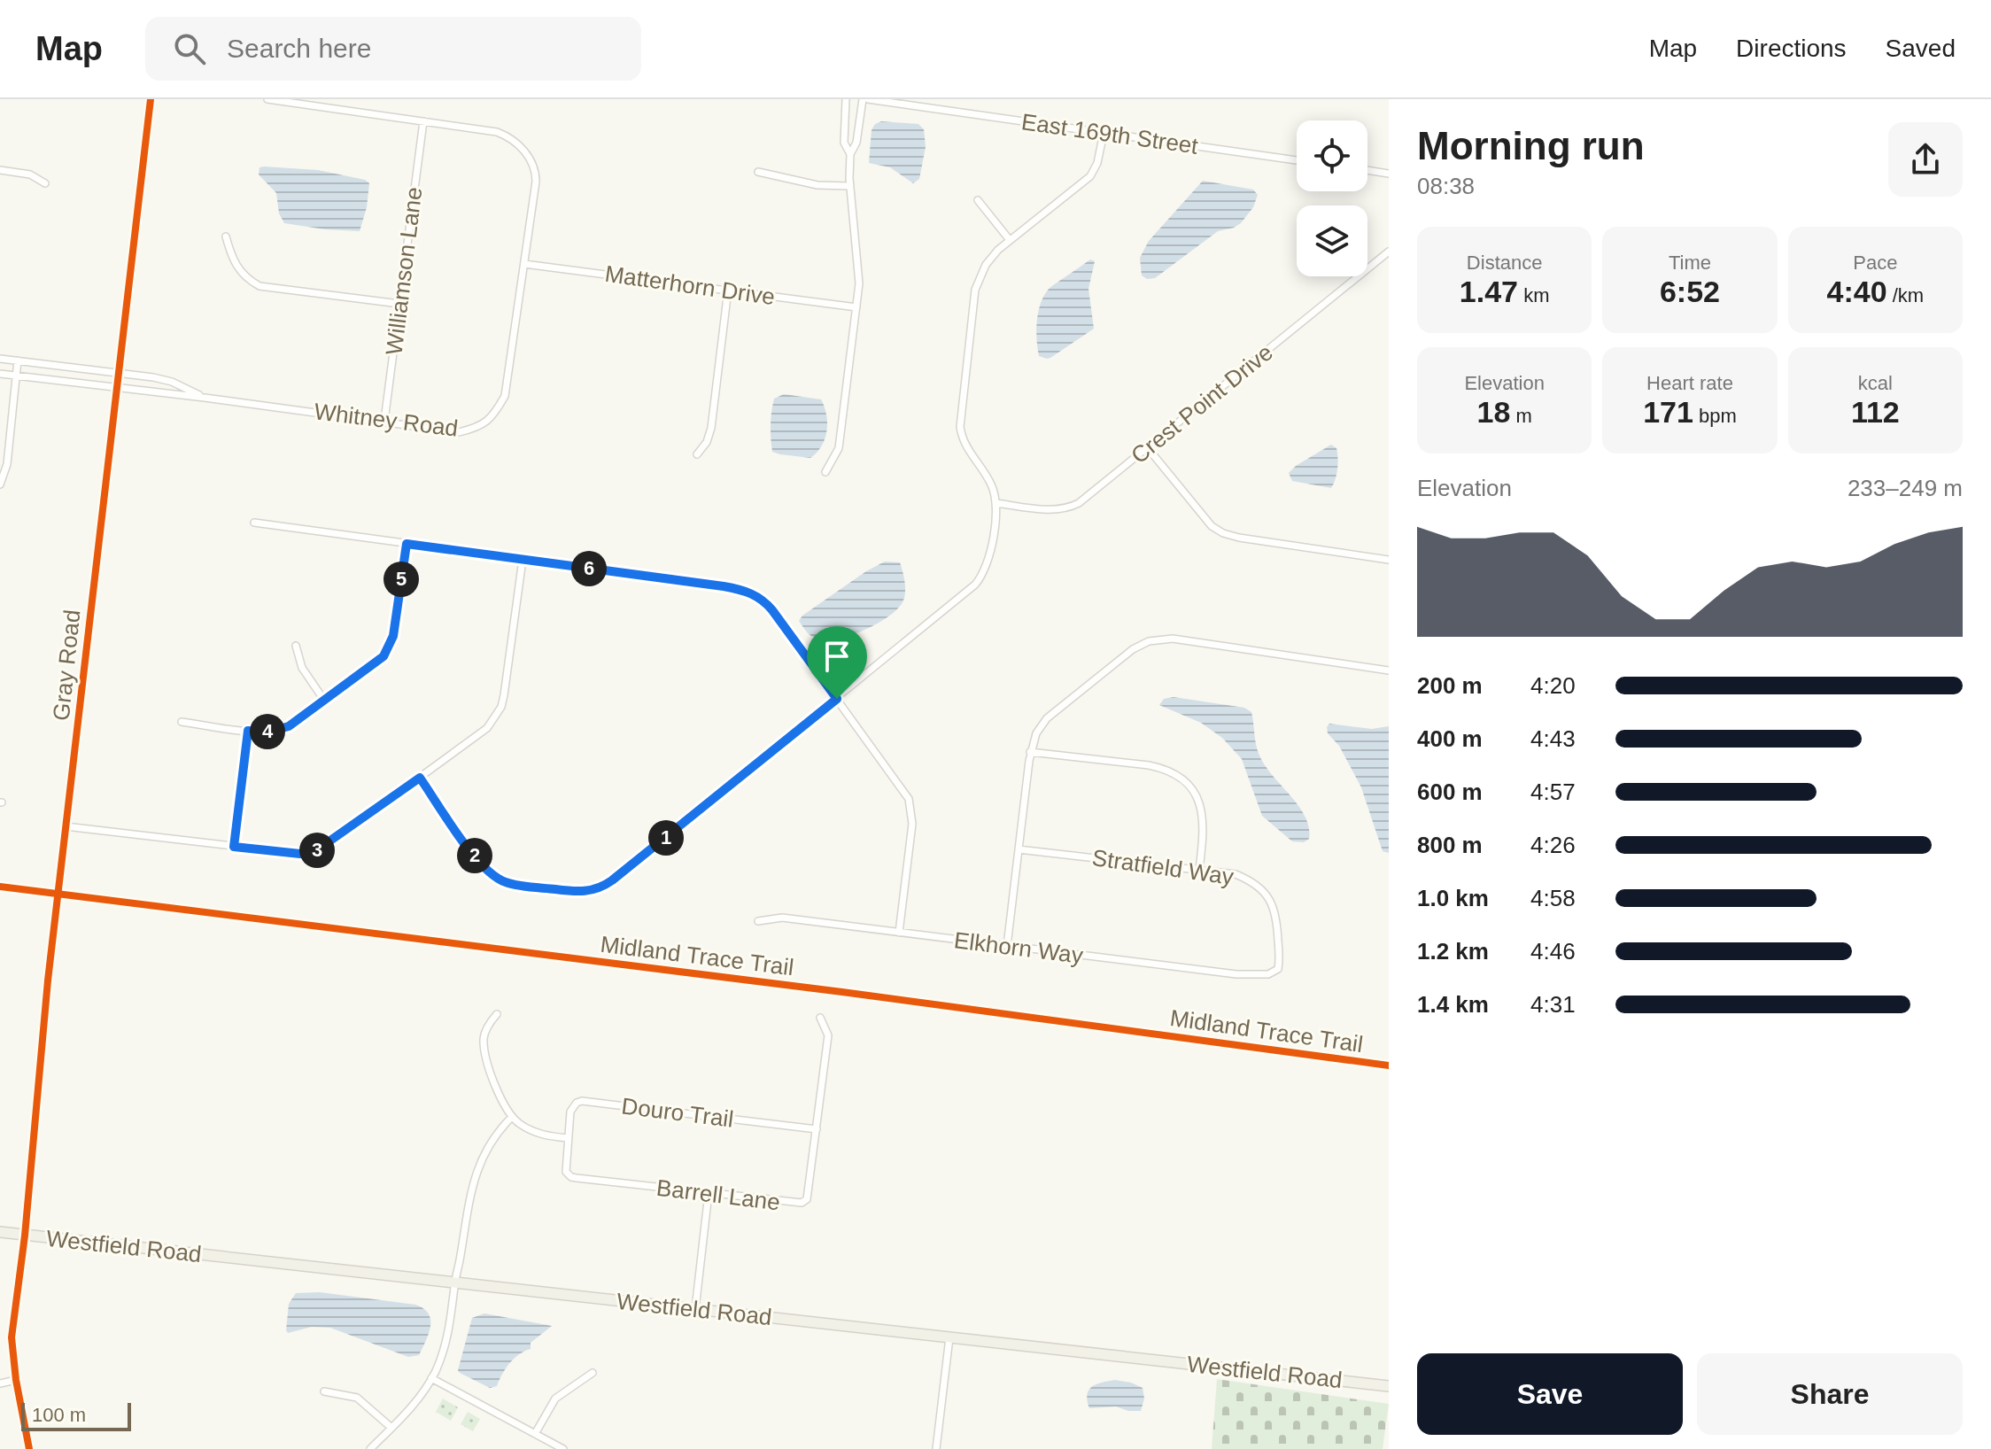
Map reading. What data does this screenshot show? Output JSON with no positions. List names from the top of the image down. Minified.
{"streets":{"main road":["Westfield Road"],"street":["East 169th Street","Williamson Lane","Matterhorn Drive","Crest Point Drive","Whitney Road","Gray Road","Stratfield Way","Elkhorn Way","Douro Trail","Barrell Lane"],"cycle path":["Midland Trace Trail"]},"crossings":[["Williamson Lane","Whitney Road"],["Matterhorn Drive","Whitney Road"],["Whitney Road","Gray Road"],["Gray Road","Westfield Road"],["Stratfield Way","Elkhorn Way"],["Douro Trail","Barrell Lane"]],"scale_bar":"100 m","page":{"header":"Map","search":"Search here","nav":["Map","Directions","Saved"],"heading":["Morning run","08:38"],"stats":[["Distance","1.47 km"],["Time","6:52"],["Pace","4:40 /km"],["Elevation","18 m"],["Heart rate","171 bpm"],["kcal","112"]],"chart":["Elevation","233–249 m"],"pins":["6","5","4","1","3","2"],"list":[{"name":"200 m","note":"4:20"},{"name":"400 m","note":"4:43"},{"name":"600 m","note":"4:57"},{"name":"800 m","note":"4:26"},{"name":"1.0 km","note":"4:58"},{"name":"1.2 km","note":"4:46"},{"name":"1.4 km","note":"4:31"}],"buttons":["Save","Share"],"scale":"100 m"}}
